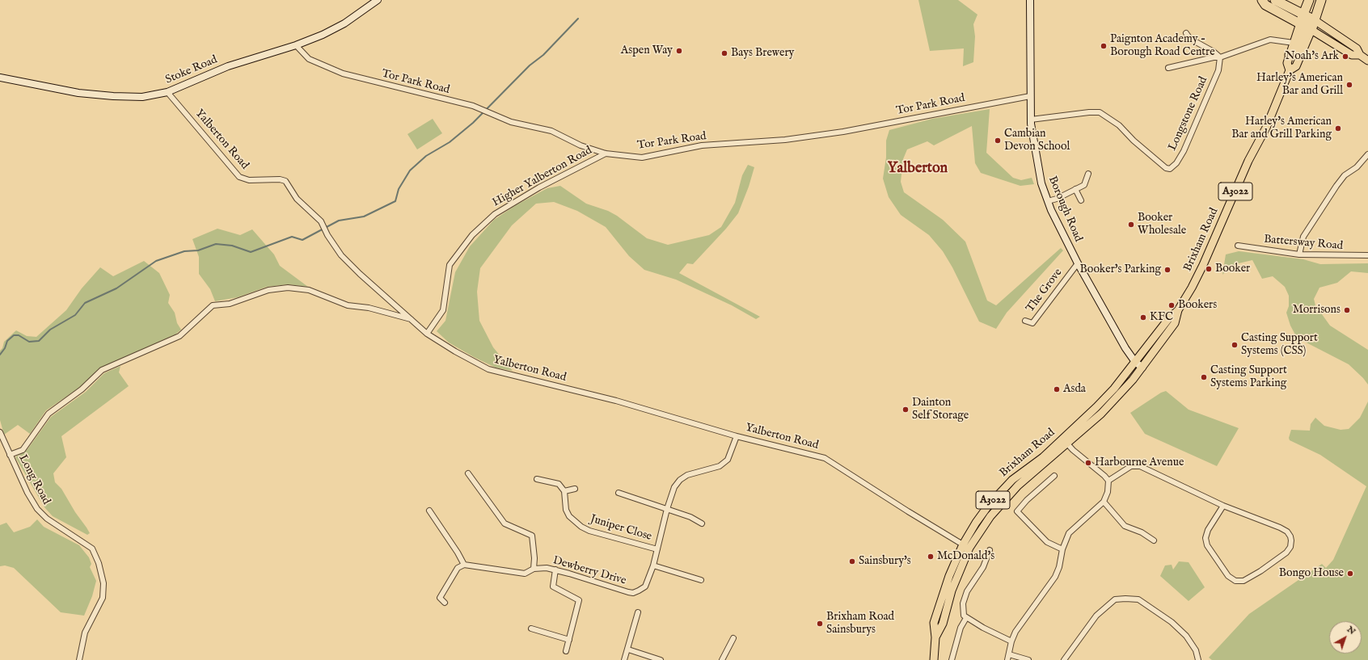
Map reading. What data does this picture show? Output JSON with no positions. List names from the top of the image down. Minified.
{"streets":{"main road":["A3022","Brixham Road"],"street":["Stoke Road","Tor Park Road","Longstone Road","Yalberton Road","Higher Yalberton Road","Borough Road","Battersway Road","The Grove","Long Road","Juniper Close","Dewberry Drive"]},"crossings":[["Stoke Road","Tor Park Road"],["Stoke Road","Yalberton Road"],["Tor Park Road","Higher Yalberton Road"],["Tor Park Road","Borough Road"],["Longstone Road","Borough Road"],["Yalberton Road","Higher Yalberton Road"],["Yalberton Road","Brixham Road"],["Yalberton Road","Dewberry Drive"],["Borough Road","Brixham Road"],["Borough Road","The Grove"],["Juniper Close","Dewberry Drive"]],"districts":["Yalberton"],"places":["Paignton Academy - Borough Road Centre","Aspen Way","Bays Brewery","Noah's Ark","Harley's American Bar and Grill","Harley's American Bar and Grill Parking","Cambian Devon School","Booker Wholesale","Booker","Booker's Parking","Bookers","Morrisons","KFC","Casting Support Systems (CSS)","Casting Support Systems Parking","Asda","Dainton Self Storage","Harbourne Avenue","McDonald's","Sainsbury's","Bongo House","Brixham Road Sainsburys"],"north":"top right"}
